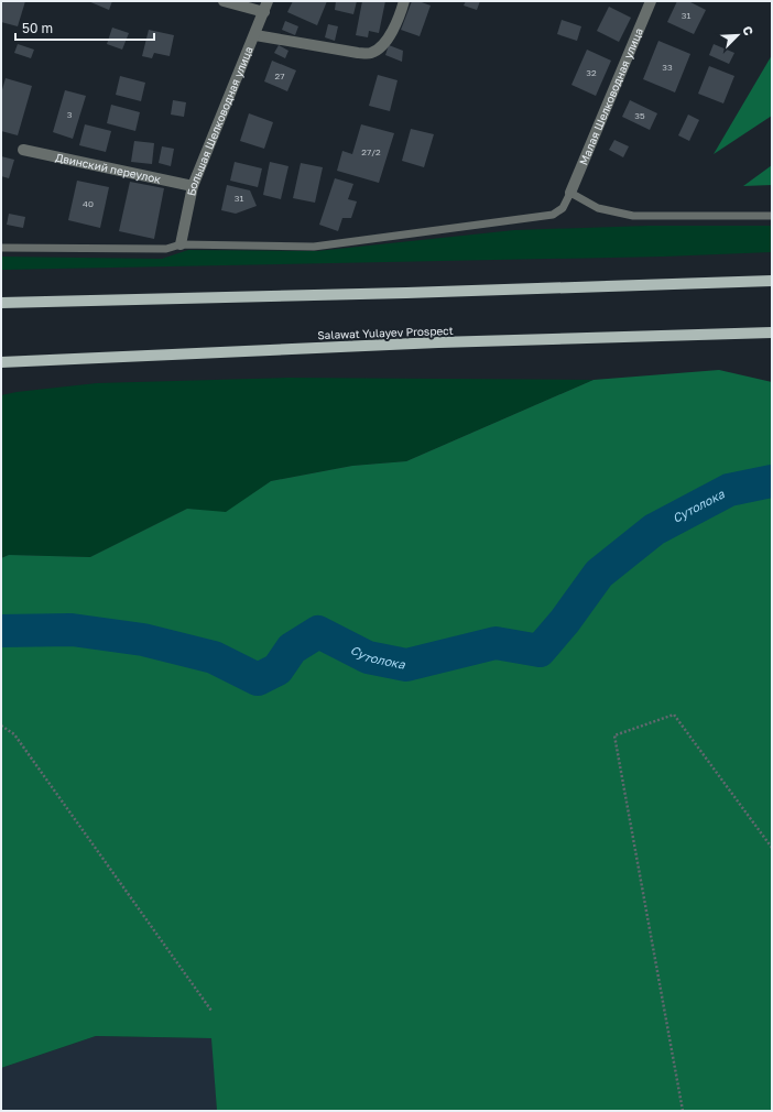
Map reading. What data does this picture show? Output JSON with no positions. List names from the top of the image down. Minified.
{"streets":{"main road":["Salawat Yulayev Prospect"],"street":["Малая Шелководная улица","Большая Шелководная улица","Двинский переулок"]},"crossings":[["Большая Шелководная улица","Двинский переулок"]],"water":["Сутолока"],"house_numbers":["31","33","32","27","3","35","27/2","31","40"],"scale_bar":"50 m","north":"top right"}
